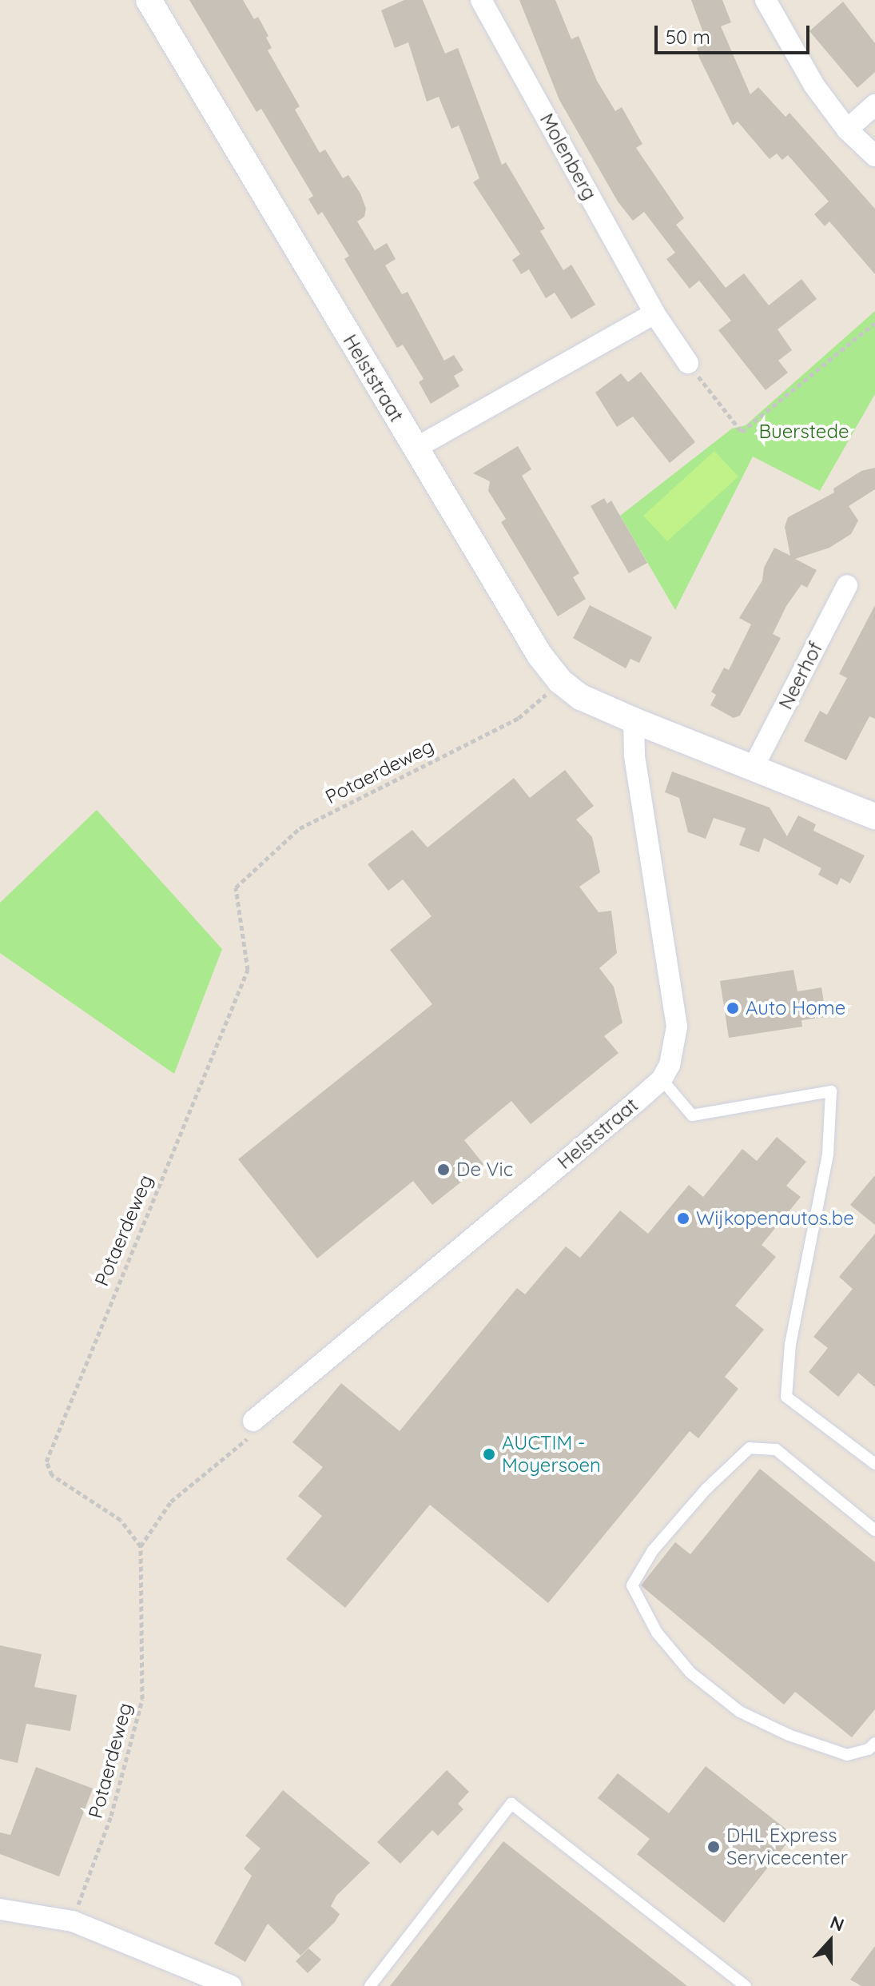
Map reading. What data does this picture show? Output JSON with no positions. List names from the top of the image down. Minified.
{"streets":{"street":["Molenberg","Helststraat","Neerhof"],"path":["Potaerdeweg"]},"crossings":[["Helststraat","Neerhof"],["Helststraat","Potaerdeweg"]],"parks":["Buerstede"],"places":["Auto Home","De Vic","Wijkopenautos.be","AUCTIM - Moyersoen","DHL Express Servicecenter"],"scale_bar":"50 m","north":"top"}
